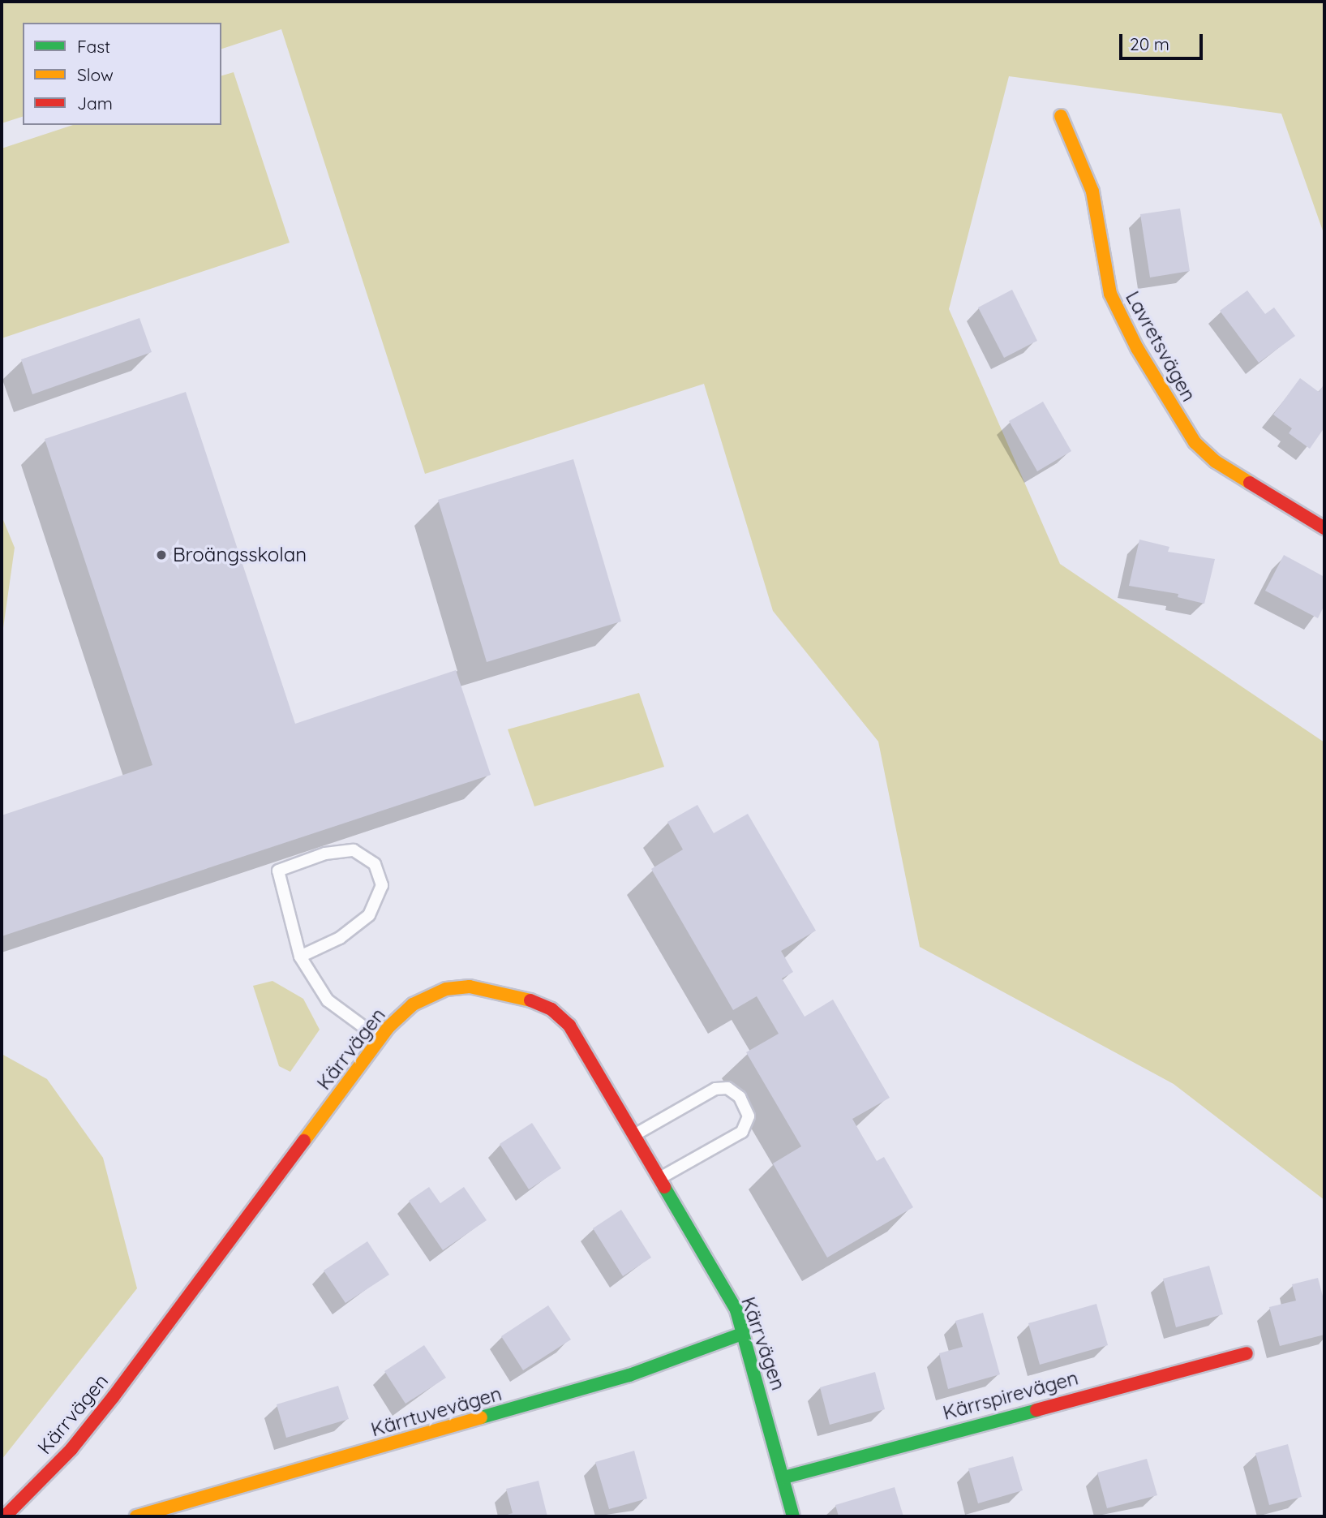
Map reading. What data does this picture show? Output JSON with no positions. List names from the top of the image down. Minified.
{"streets":{"street":["Lavretsvägen","Kärrvägen","Kärrspirevägen","Kärrtuvevägen"]},"crossings":[["Kärrvägen","Kärrspirevägen"],["Kärrvägen","Kärrtuvevägen"]],"places":["Broängsskolan"],"legend":["Fast","Slow","Jam"],"scale_bar":"20 m"}
